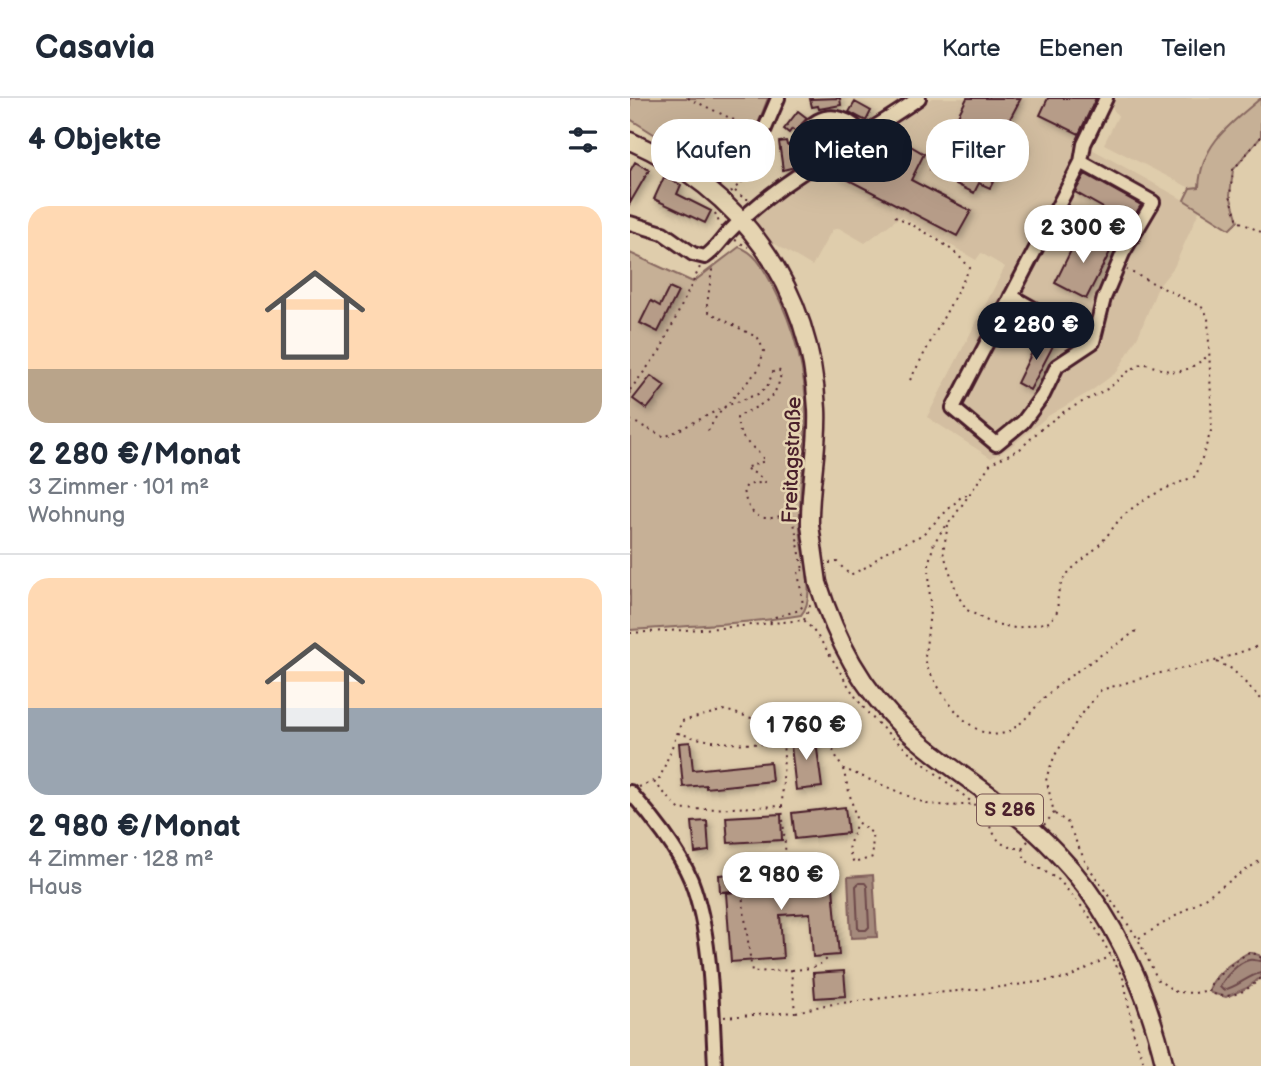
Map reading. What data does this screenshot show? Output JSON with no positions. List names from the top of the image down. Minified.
{"streets":{"main road":["Freitagstraße","S 286"]},"page":{"header":"Casavia","nav":["Karte","Ebenen","Teilen"],"heading":"4 Objekte","chip":["Kaufen","Mieten","Filter"],"list":[{"name":"2 280 €/Monat","note":"3 Zimmer · 101 m² · Wohnung"},{"name":"2 980 €/Monat","note":"4 Zimmer · 128 m² · Haus"}],"price":["2 300 €","2 280 €","1 760 €","2 980 €"]}}
